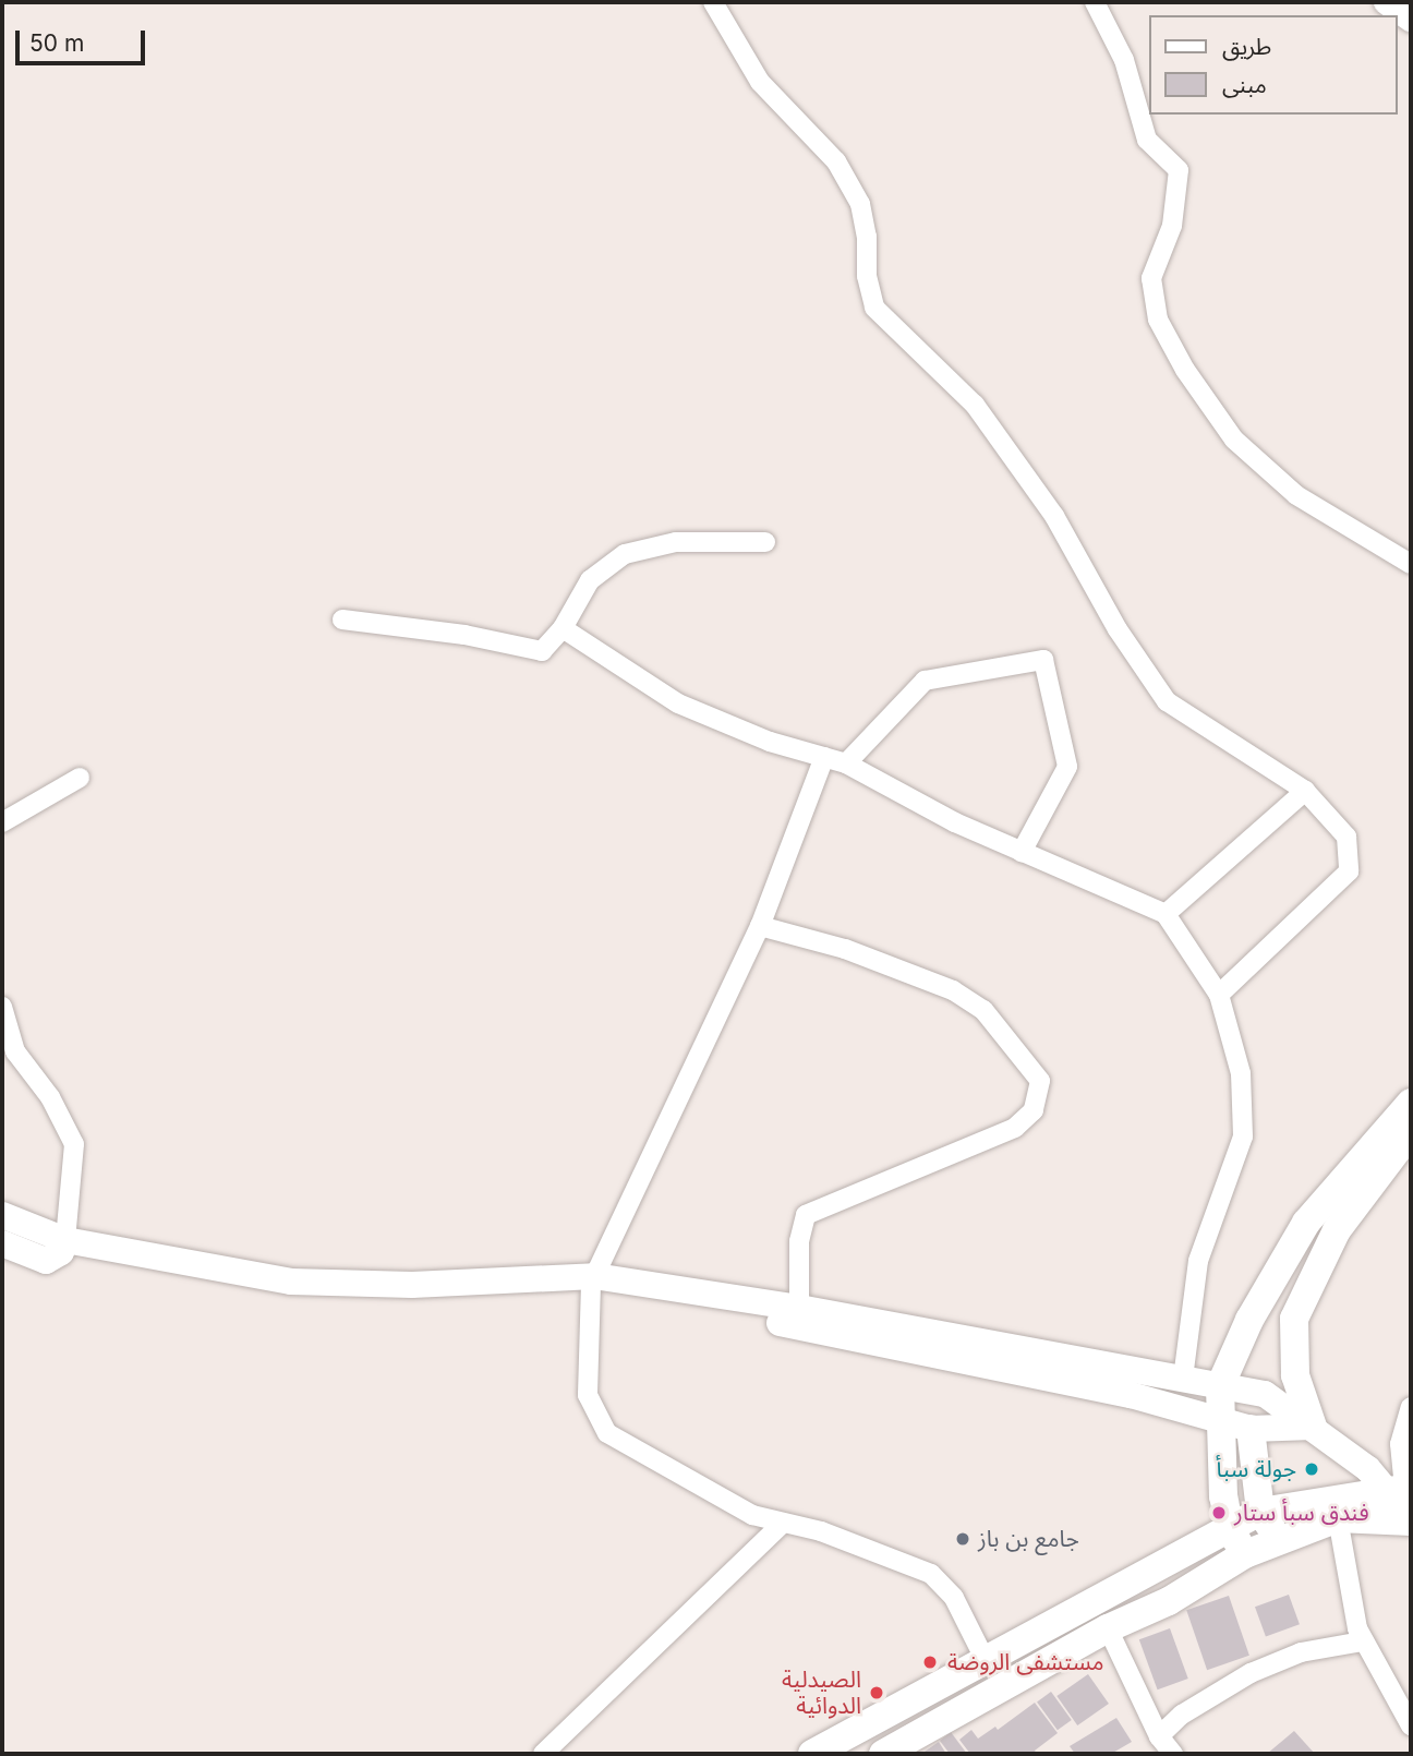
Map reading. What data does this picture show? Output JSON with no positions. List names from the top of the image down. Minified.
{"places":["جولة سبأ","فندق سبأ ستار","جامع بن باز","مستشفى الروضة","الصيدلية الدوائية"],"legend":["طريق","مبنى"],"scale_bar":"50 m"}
